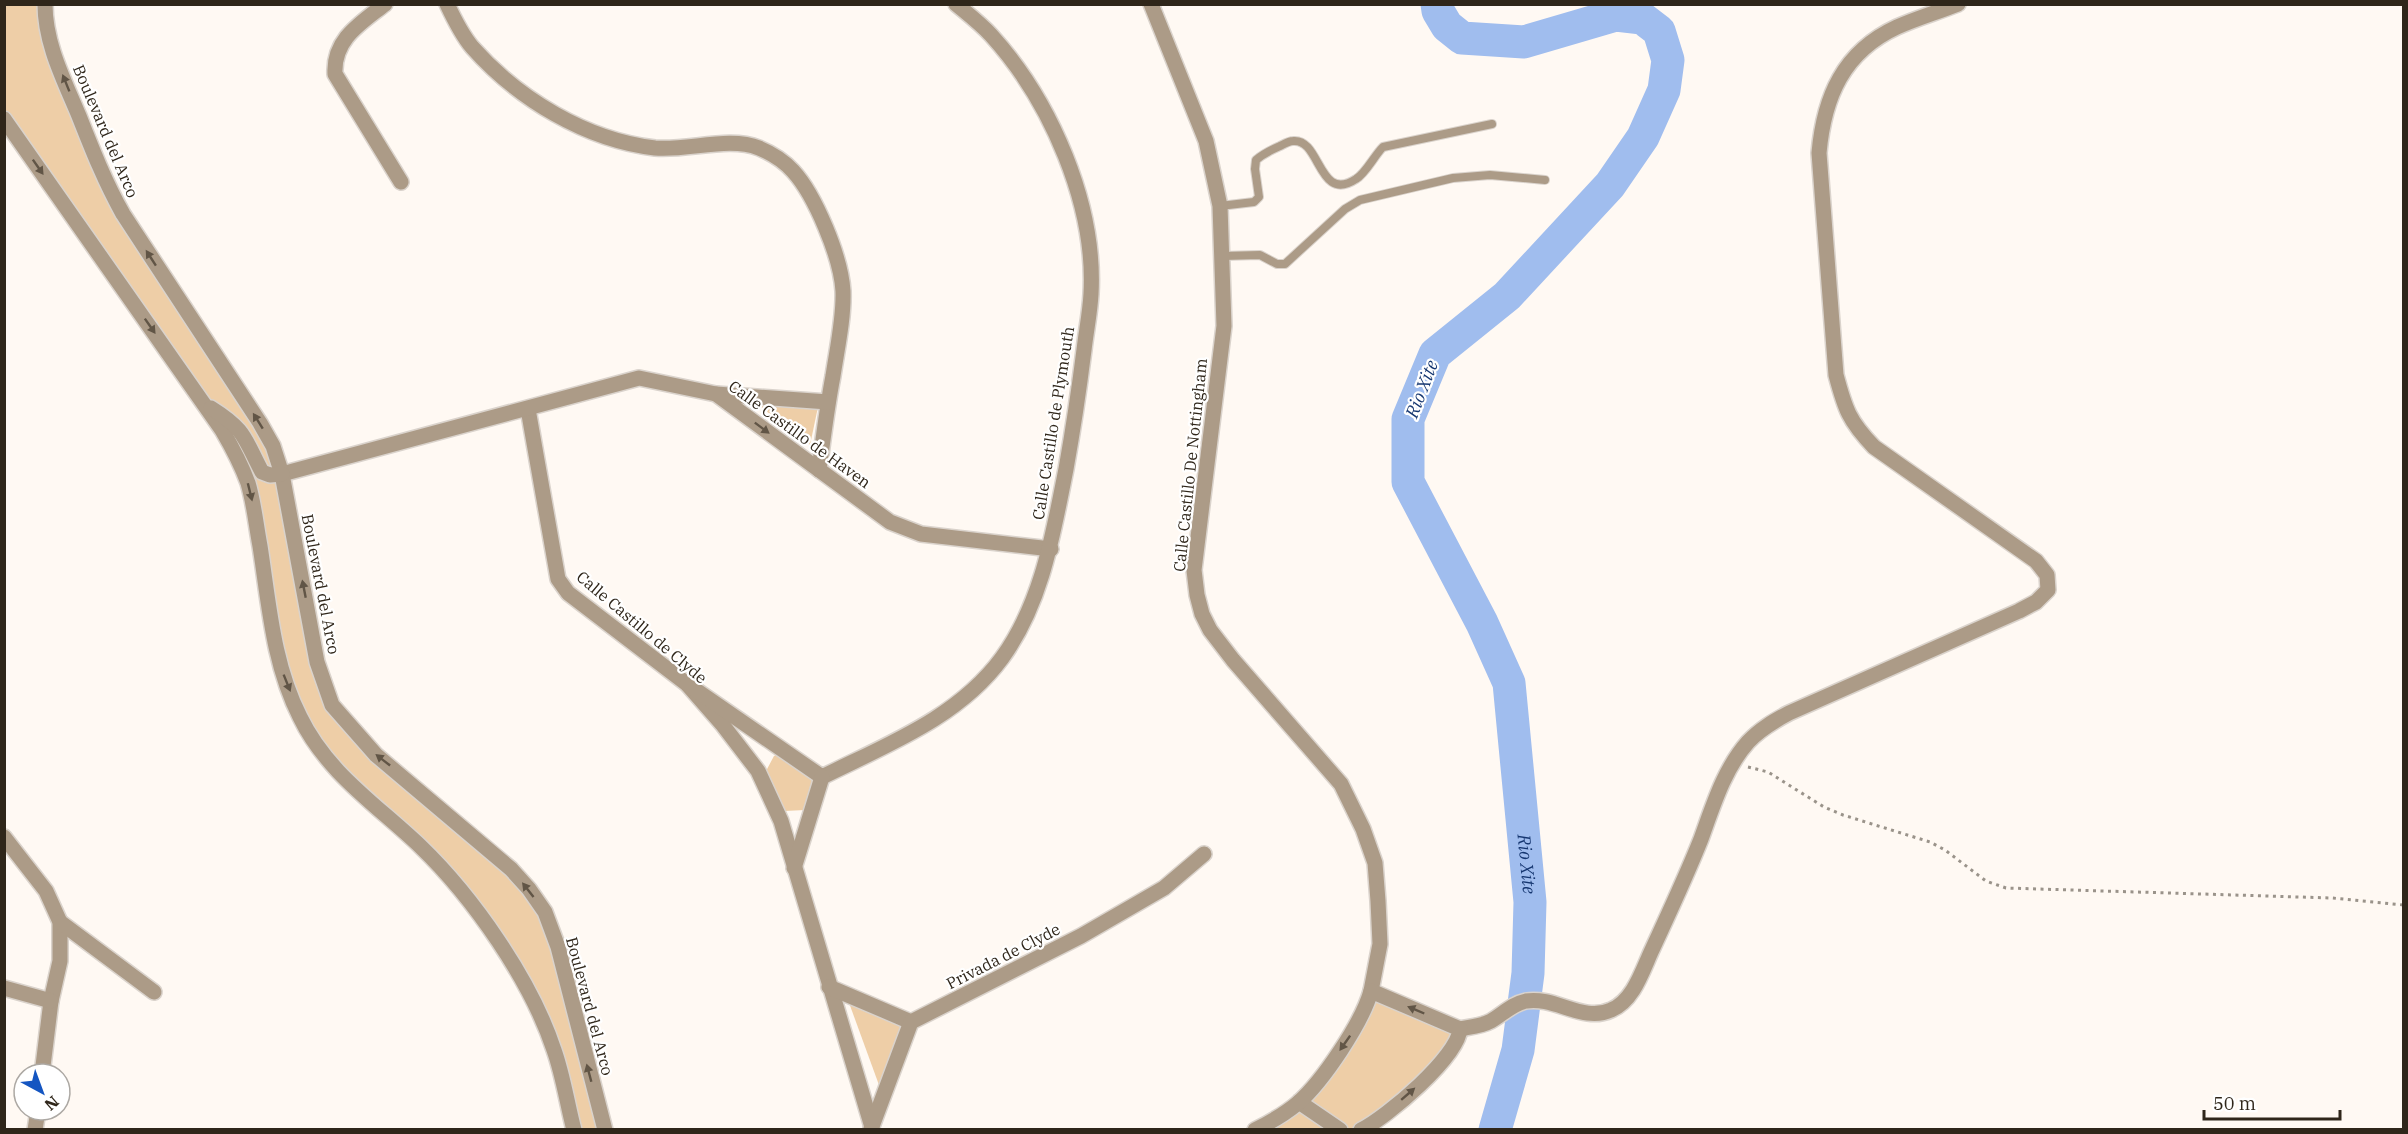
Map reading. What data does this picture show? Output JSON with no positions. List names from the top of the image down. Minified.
{"streets":{"street":["Boulevard del Arco","Calle Castillo de Plymouth","Calle Castillo de Haven","Calle Castillo De Nottingham","Calle Castillo de Clyde","Privada de Clyde"]},"crossings":[["Boulevard del Arco","Calle Castillo de Haven"],["Calle Castillo de Plymouth","Calle Castillo de Haven"],["Calle Castillo de Haven","Calle Castillo de Clyde"]],"water":["Rio Xite"],"scale_bar":"50 m","north":"bottom right"}
